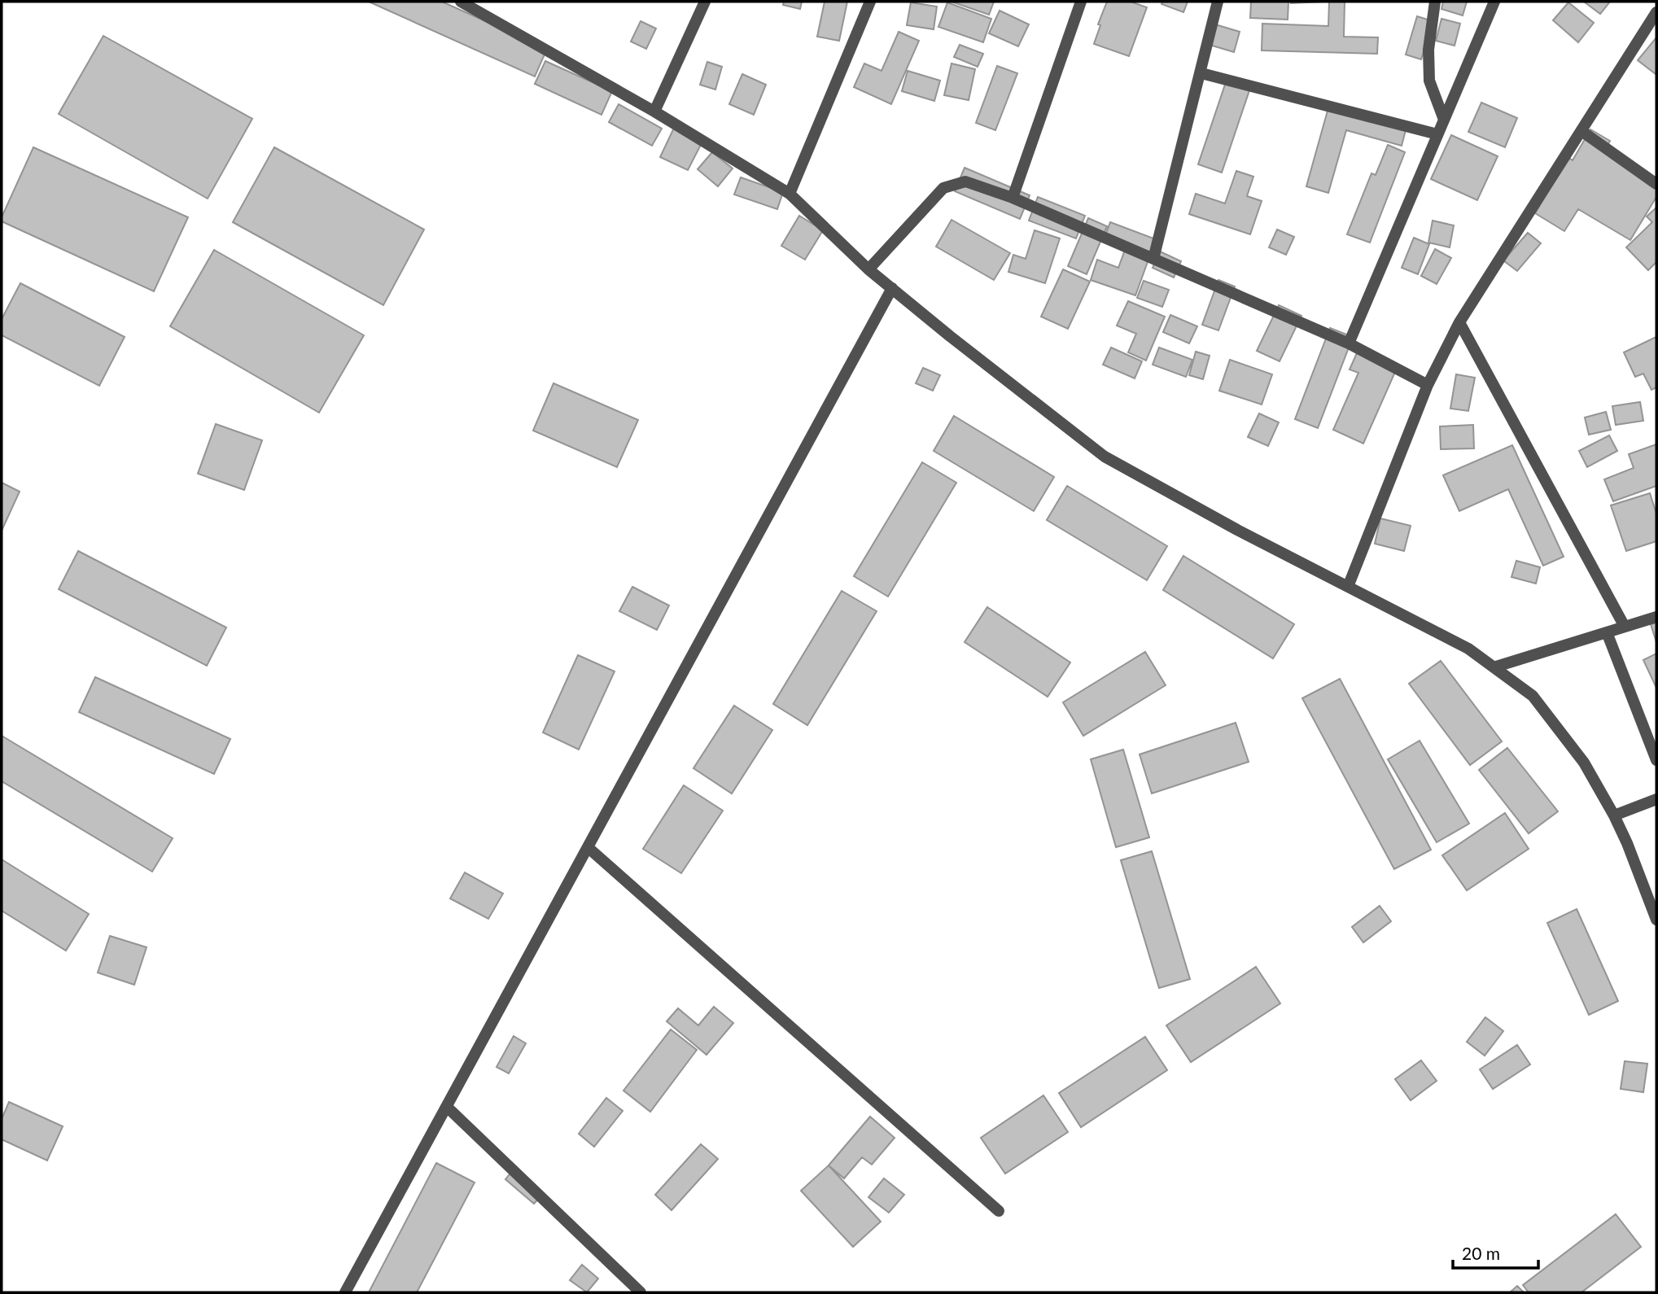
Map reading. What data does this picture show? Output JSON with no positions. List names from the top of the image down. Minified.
{"scale_bar":"20 m"}
